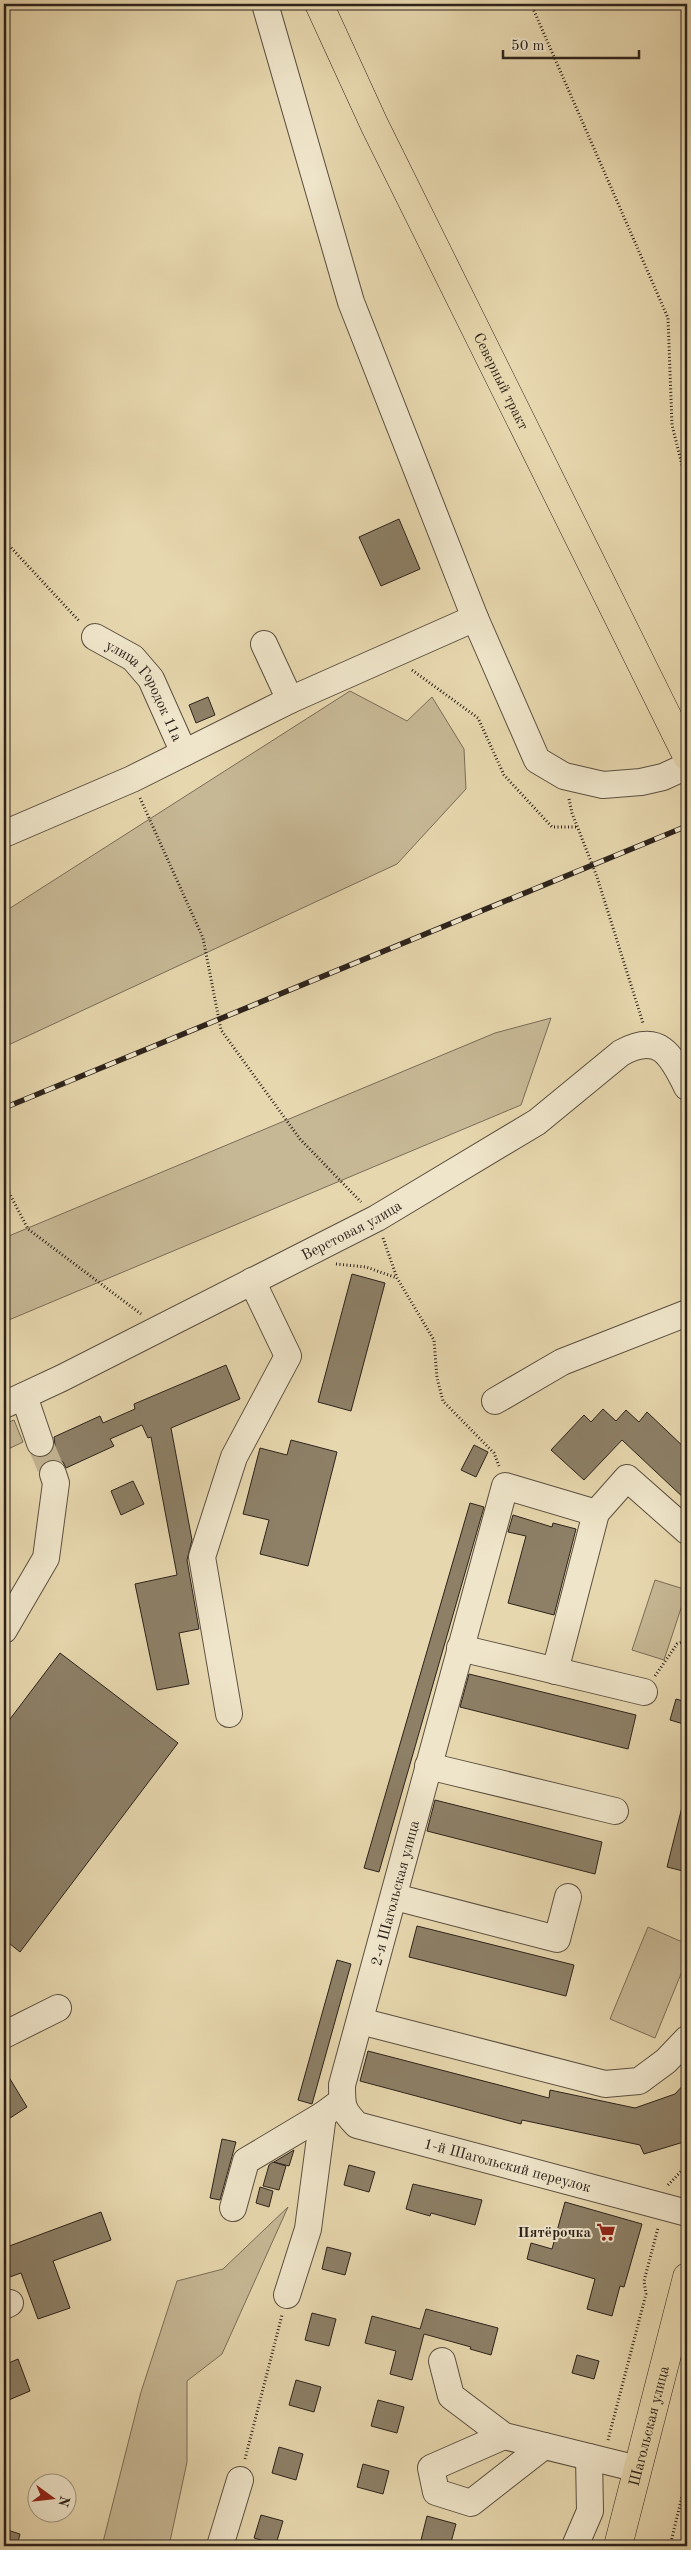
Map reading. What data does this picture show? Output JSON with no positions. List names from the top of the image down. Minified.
{"streets":{"main road":["Северный тракт","Шагольская улица"],"street":["улица Городок 11а","Верстовая улица","2-я Шагольская улица","1-й Шагольский переулок"]},"crossings":[["2-я Шагольская улица","1-й Шагольский переулок"]],"places":{"supermarket":["Пятёрочка"]},"scale_bar":"50 m","north":"right"}
